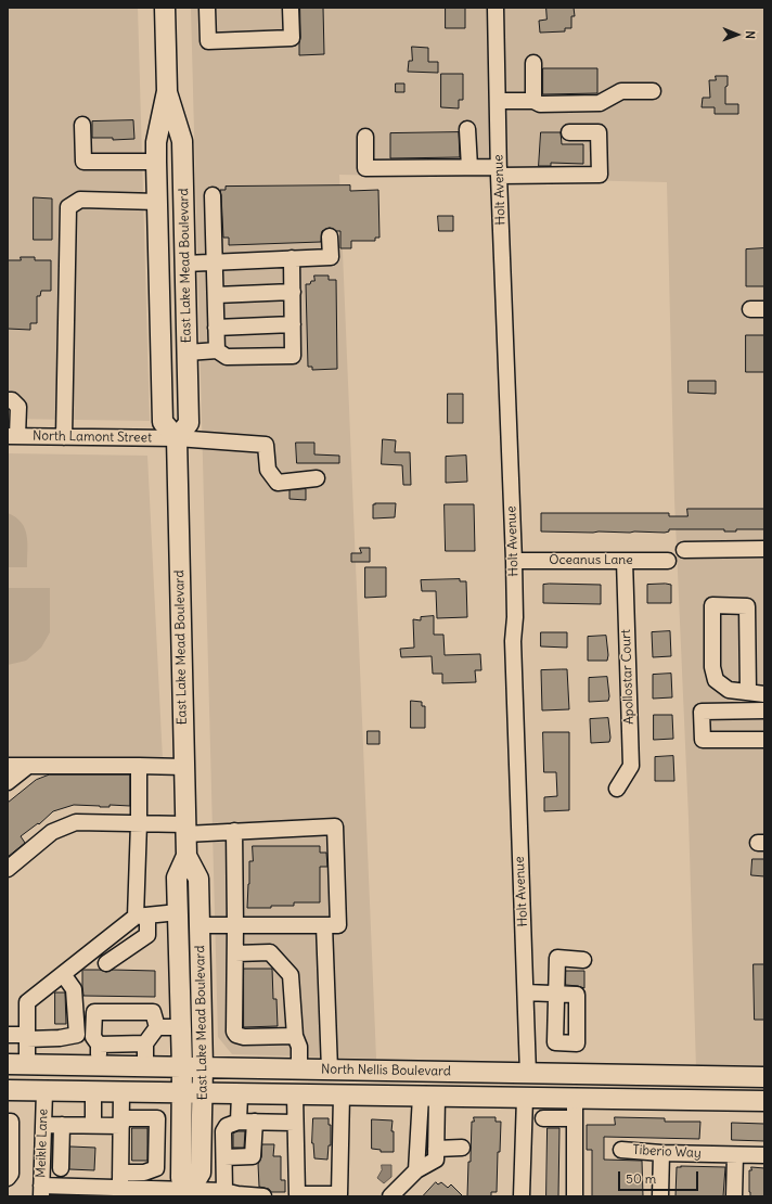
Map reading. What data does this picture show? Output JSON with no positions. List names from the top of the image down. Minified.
{"streets":{"main road":["East Lake Mead Boulevard","North Nellis Boulevard"],"street":["Holt Avenue","North Lamont Street","Oceanus Lane","Apollostar Court","Meikle Lane","Tiberio Way"]},"crossings":[["Holt Avenue","Oceanus Lane"],["Holt Avenue","North Nellis Boulevard"],["East Lake Mead Boulevard","North Lamont Street"],["East Lake Mead Boulevard","North Nellis Boulevard"],["Oceanus Lane","Apollostar Court"],["North Nellis Boulevard","Meikle Lane"]],"scale_bar":"50 m","north":"right"}
